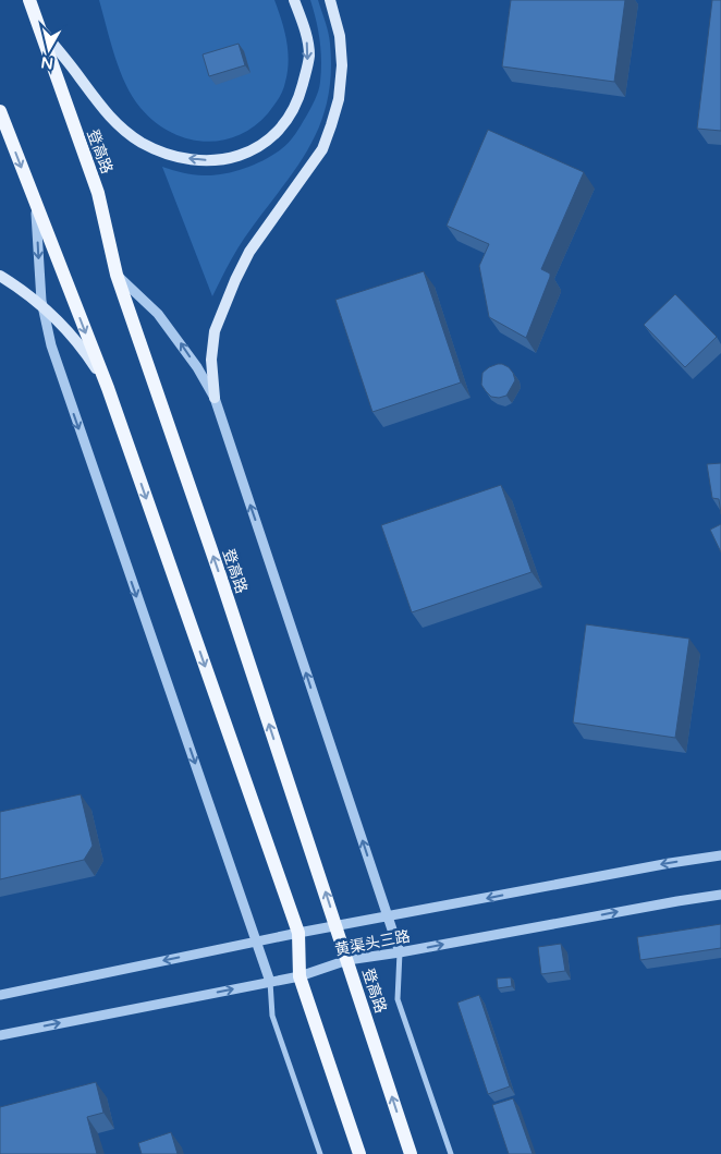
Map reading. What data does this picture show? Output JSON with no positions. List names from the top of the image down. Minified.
{"streets":{"main road":["登高路"],"street":["黄渠头三路"]},"crossings":[["登高路","黄渠头三路"]],"north":"bottom"}
